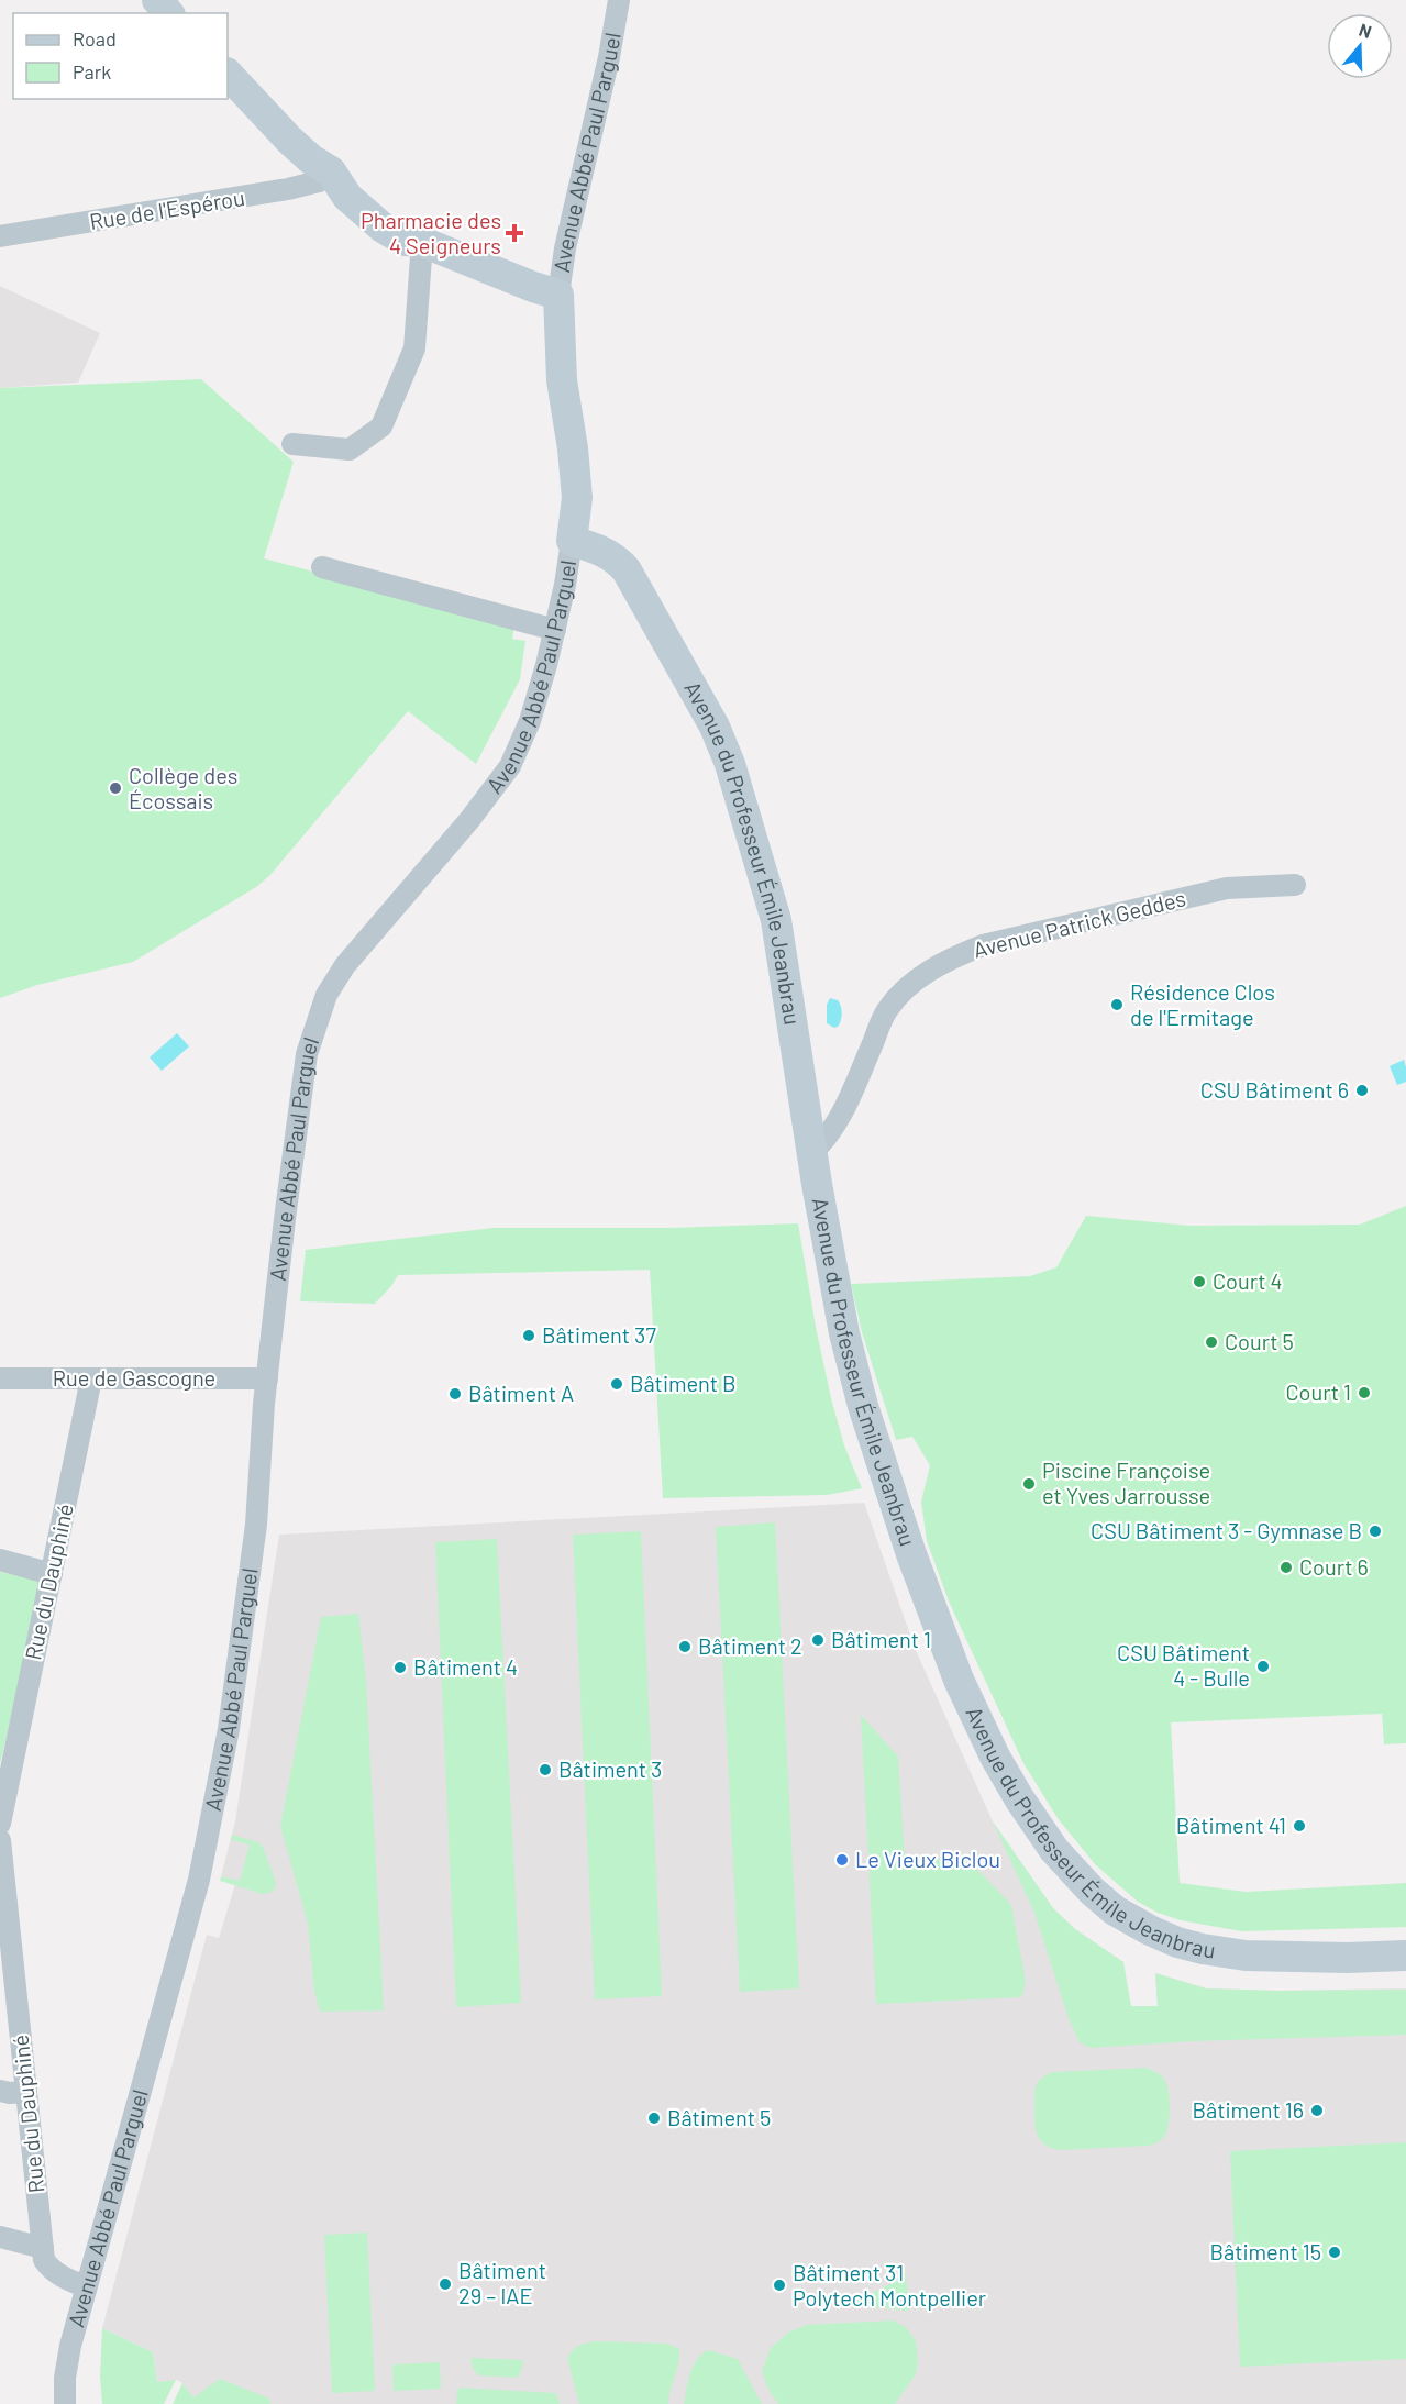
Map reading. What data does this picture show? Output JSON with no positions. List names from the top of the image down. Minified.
{"streets":{"street":["Avenue Abbé Paul Parguel","Rue de l'Espérou","Avenue du Professeur Émile Jeanbrau","Avenue Patrick Geddes","Rue de Gascogne","Rue du Dauphiné"]},"crossings":[["Avenue Abbé Paul Parguel","Avenue du Professeur Émile Jeanbrau"],["Avenue Abbé Paul Parguel","Rue de Gascogne"],["Avenue Abbé Paul Parguel","Rue du Dauphiné"],["Avenue du Professeur Émile Jeanbrau","Avenue Patrick Geddes"],["Rue de Gascogne","Rue du Dauphiné"]],"places":{"health":["Pharmacie des 4 Seigneurs"],"other":["Collège des Écossais","Résidence Clos de l'Ermitage","CSU Bâtiment 6","Court 4","Bâtiment 37","Court 5","Bâtiment B","Court 1","Bâtiment A","Piscine Françoise et Yves Jarrousse","CSU Bâtiment 3 - Gymnase B","Court 6","Bâtiment 1","Bâtiment 2","CSU Bâtiment 4 - Bulle","Bâtiment 4","Bâtiment 3","Bâtiment 41","Le Vieux Biclou","Bâtiment 16","Bâtiment 5","Bâtiment 15","Bâtiment 29 – IAE","Bâtiment 31 Polytech Montpellier"]},"legend":["Road","Park"],"north":"top"}
